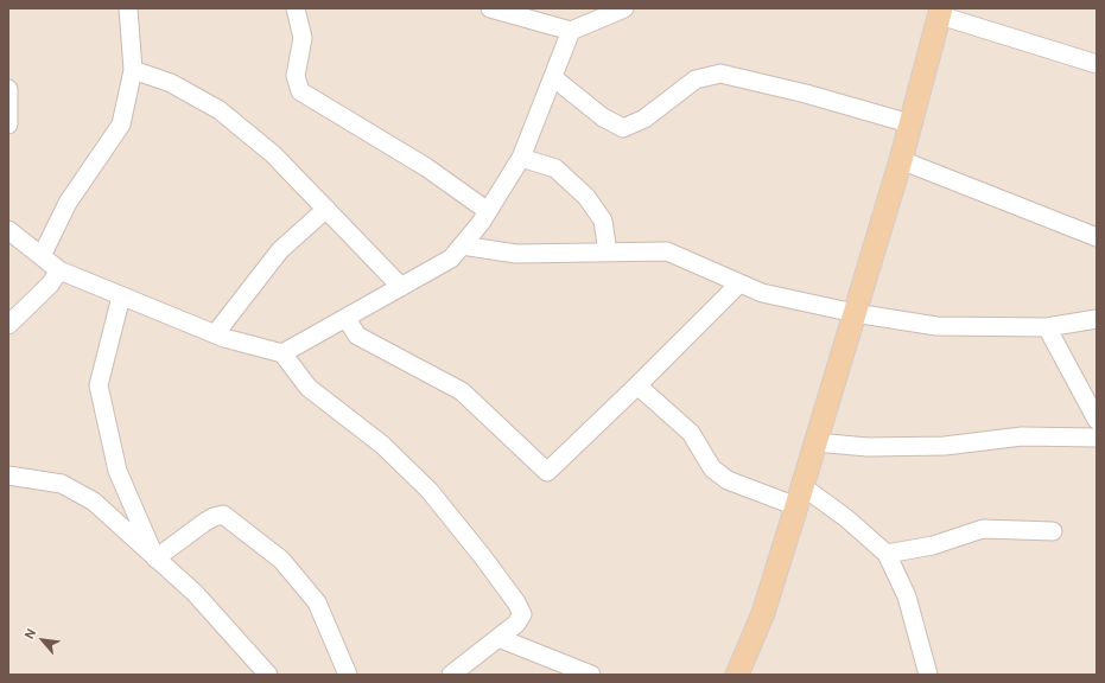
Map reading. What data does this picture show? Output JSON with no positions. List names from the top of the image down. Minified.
{"north":"top left"}
